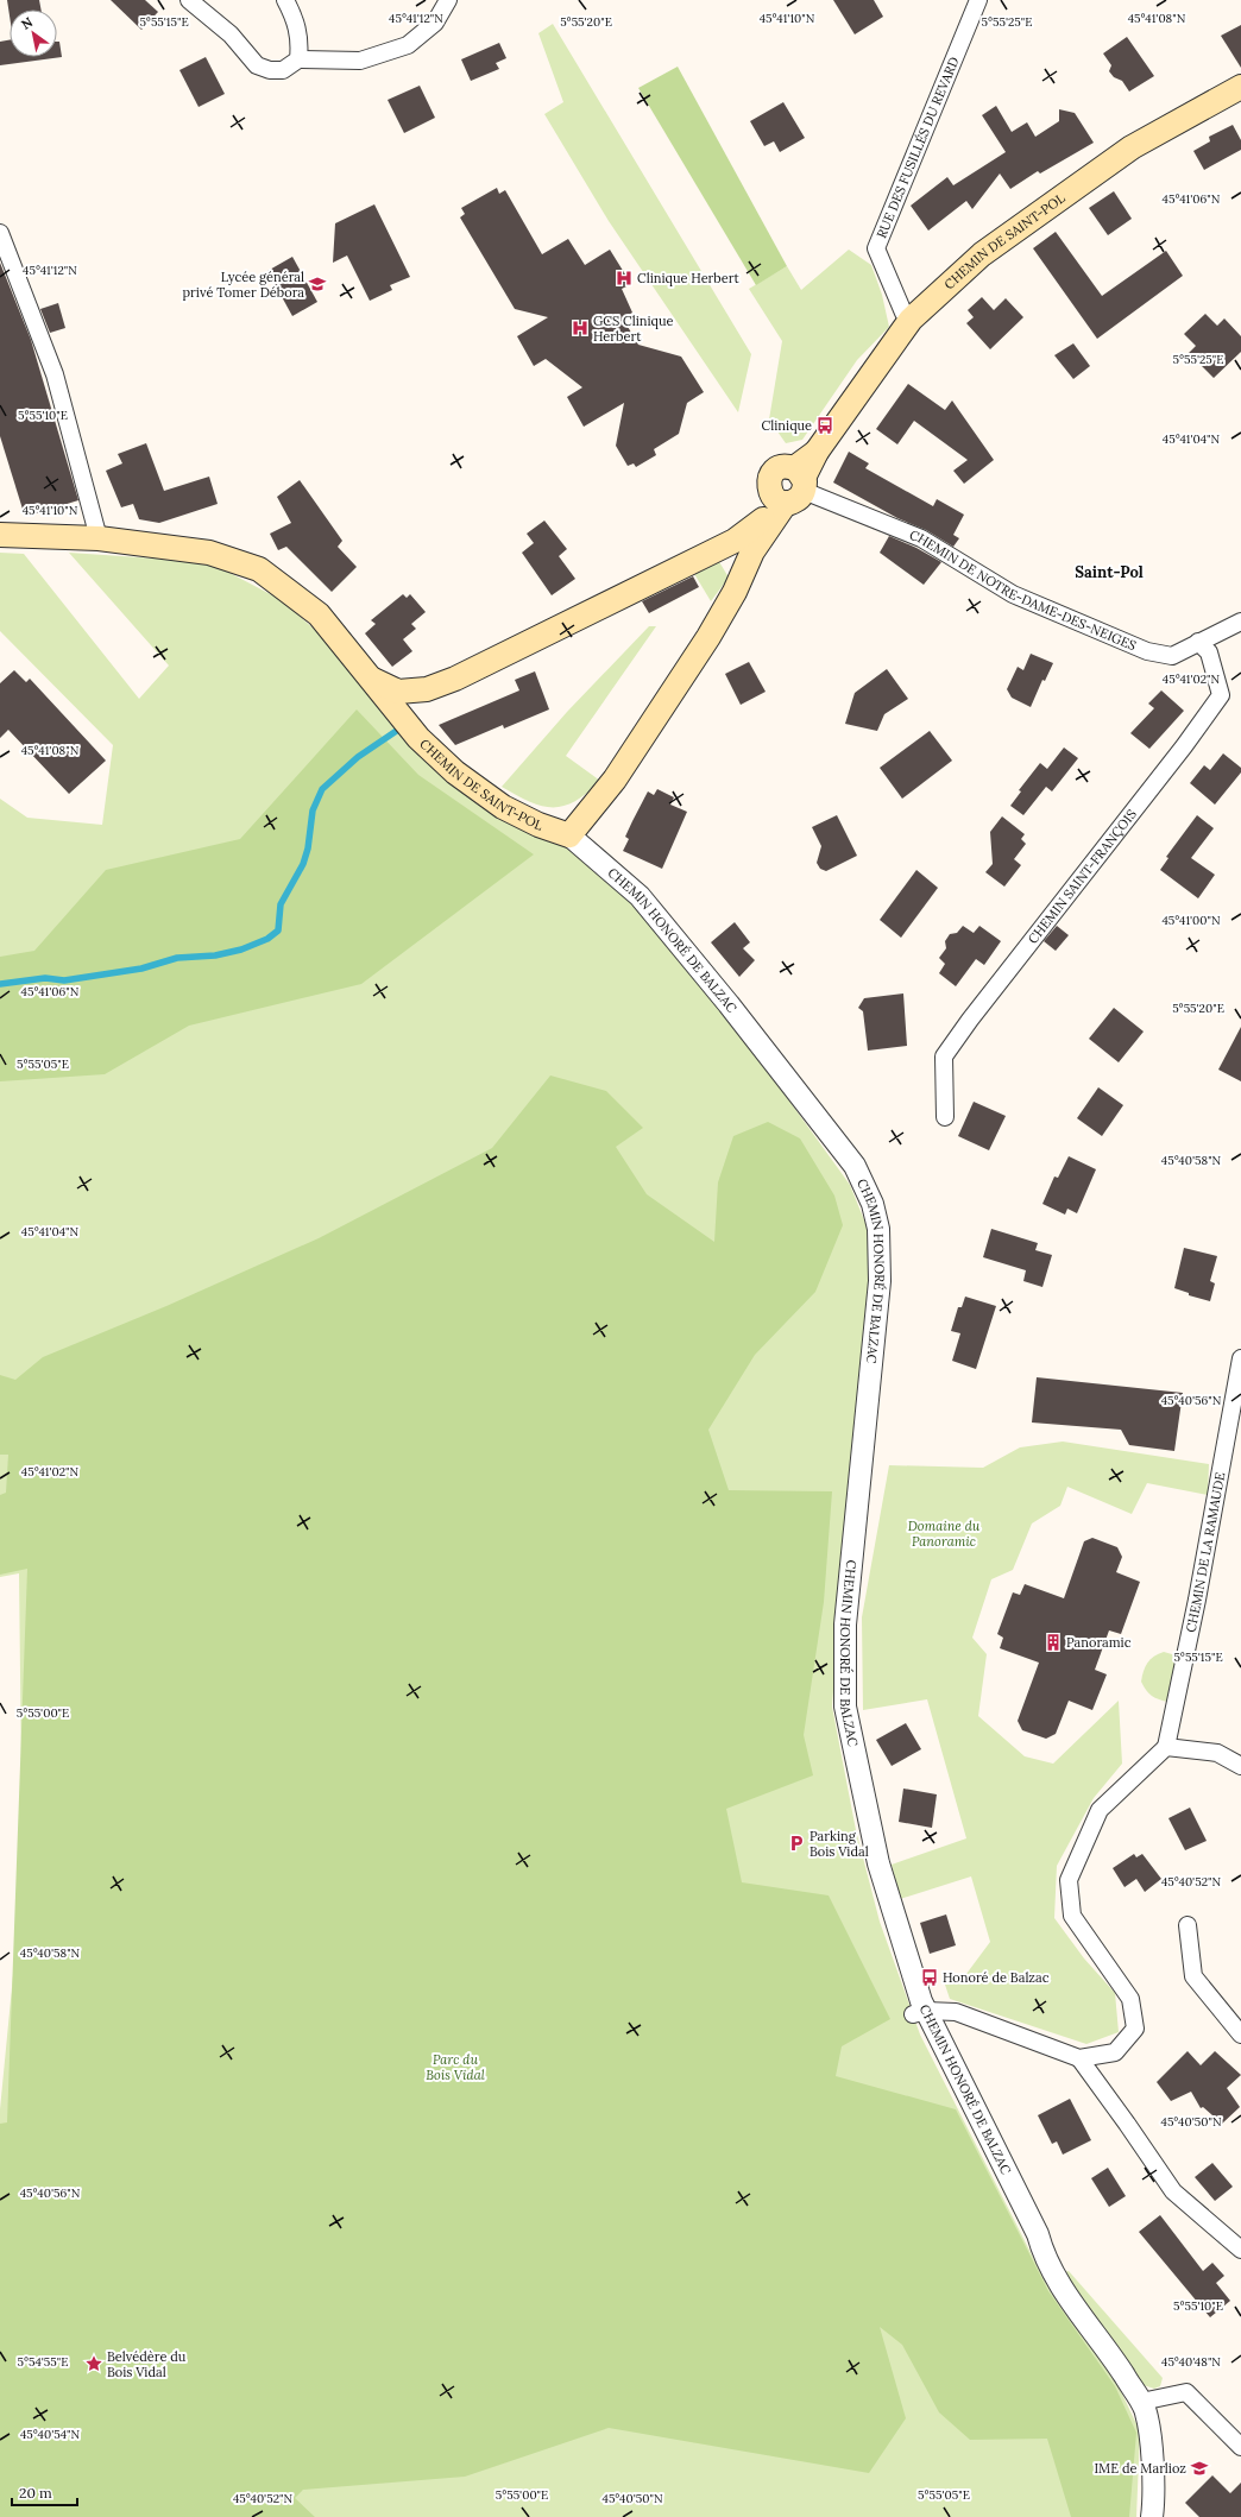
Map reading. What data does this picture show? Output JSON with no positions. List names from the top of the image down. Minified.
{"streets":{"main road":["CHEMIN DE SAINT-POL"],"street":["RUE DES FUSILLÉS DU REVARD","CHEMIN DE NOTRE-DAME-DES-NEIGES","CHEMIN SAINT-FRANÇOIS","CHEMIN HONORÉ DE BALZAC","CHEMIN DE LA RAMAUDE"]},"crossings":[["RUE DES FUSILLÉS DU REVARD","CHEMIN DE SAINT-POL"],["CHEMIN DE SAINT-POL","CHEMIN DE NOTRE-DAME-DES-NEIGES"],["CHEMIN DE SAINT-POL","CHEMIN HONORÉ DE BALZAC"],["CHEMIN DE NOTRE-DAME-DES-NEIGES","CHEMIN SAINT-FRANÇOIS"]],"districts":["Saint-Pol"],"parks":["Domaine du Panoramic","Parc du Bois Vidal"],"places":{"hospital":["Clinique Herbert","GCS Clinique Herbert"],"school or university":["Lycée général privé Tomer Débora","IME de Marlioz"],"bus stop":["Clinique","Honoré de Balzac"],"building":["Panoramic"],"parking":["Parking Bois Vidal"],"place":["Belvédère du Bois Vidal"]},"scale_bar":"20 m","north":"top left","coordinates":["45°41'12\"N","45°41'10\"N","45°41'08\"N","5°55'15\"E","5°55'20\"E","5°55'25\"E","45°41'06\"N","5°55'10\"E","45°41'04\"N","45°41'02\"N","45°41'00\"N","5°55'05\"E","45°40'58\"N","45°40'56\"N","5°55'00\"E","45°40'52\"N","45°40'50\"N","5°54'55\"E","45°40'48\"N","45°40'54\"N"]}
